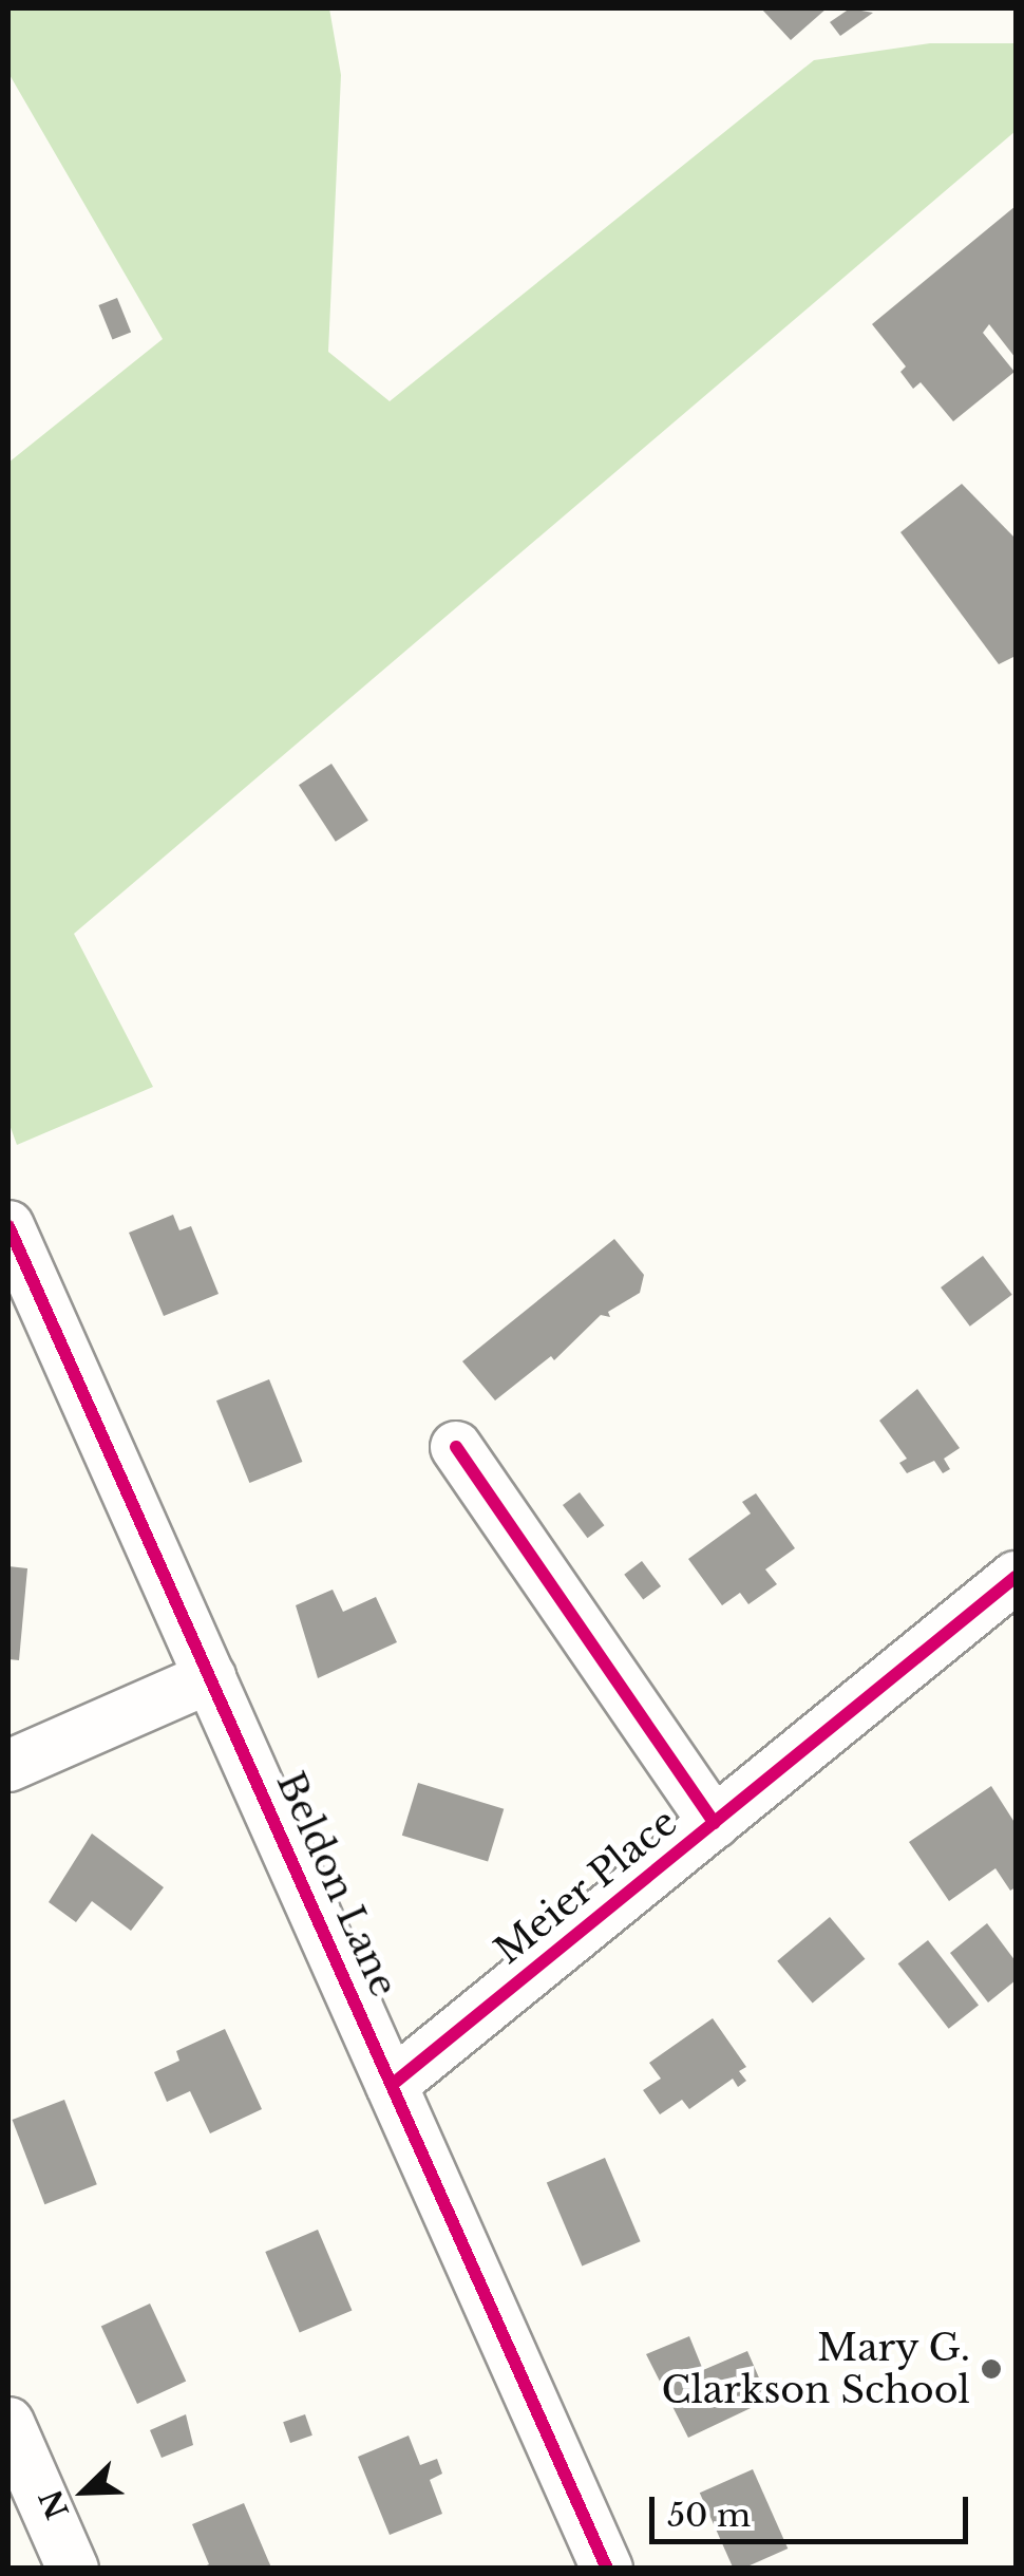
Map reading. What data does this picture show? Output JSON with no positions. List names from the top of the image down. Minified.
{"streets":{"street":["Beldon Lane","Meier Place"]},"crossings":[["Beldon Lane","Meier Place"]],"places":["Mary G. Clarkson School"],"scale_bar":"50 m","north":"bottom left"}
